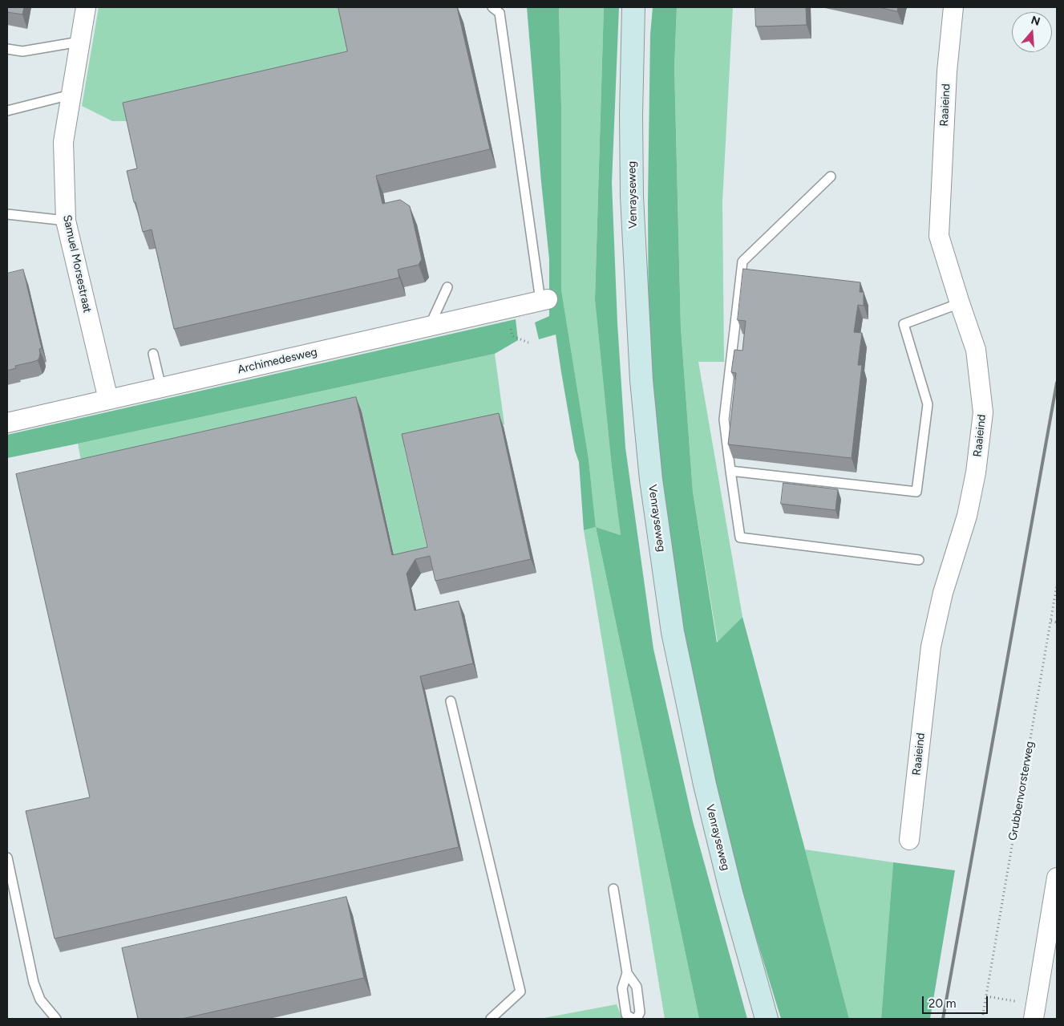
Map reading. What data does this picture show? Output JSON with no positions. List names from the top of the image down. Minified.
{"streets":{"main road":["Venrayseweg"],"street":["Raaieind","Samuel Morsestraat","Archimedesweg"],"path":["Grubbenvorsterweg"]},"crossings":[["Samuel Morsestraat","Archimedesweg"]],"scale_bar":"20 m","north":"top"}
